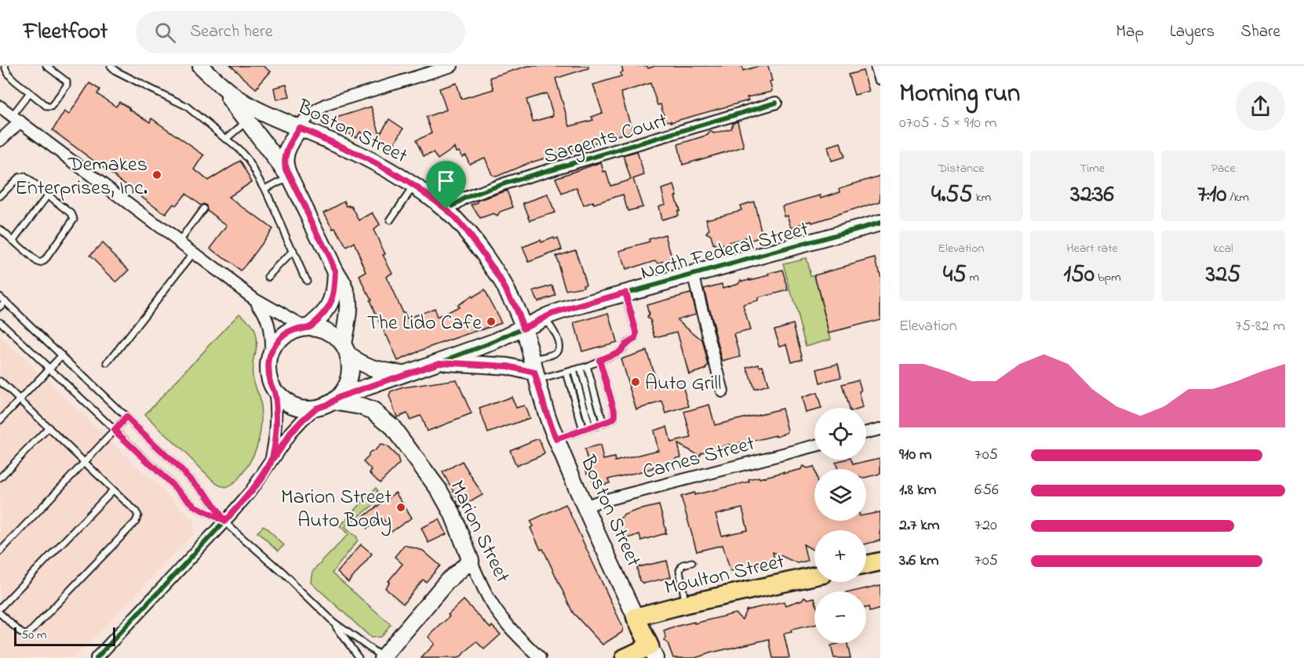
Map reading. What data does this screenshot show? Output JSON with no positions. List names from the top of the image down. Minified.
{"streets":{"main road":["Boston Street","North Federal Street","Marion Street","Moulton Street"],"street":["Sargents Court","Carnes Street"]},"crossings":[["Boston Street","Sargents Court"],["Boston Street","North Federal Street"],["Boston Street","Carnes Street"],["Boston Street","Moulton Street"],["North Federal Street","Marion Street"]],"places":["Demakes Enterprises, Inc.","The Lido Cafe","Auto Grill","Marion Street Auto Body"],"scale_bar":"50 m","page":{"header":"Fleetfoot","search":"Search here","nav":["Map","Layers","Share"],"heading":["Morning run","07:05 · 5 × 910 m"],"stats":[["Distance","4.55 km"],["Time","32:36"],["Pace","7:10 /km"],["Elevation","45 m"],["Heart rate","150 bpm"],["kcal","325"]],"chart":["Elevation","75–82 m"],"map_buttons":["+","−"],"list":[{"name":"910 m","note":"7:05"},{"name":"1.8 km","note":"6:56"},{"name":"2.7 km","note":"7:20"},{"name":"3.6 km","note":"7:05"}],"scale":"50 m"}}
